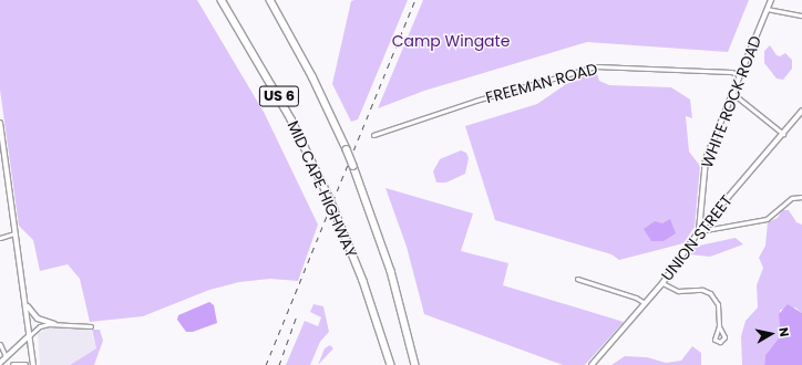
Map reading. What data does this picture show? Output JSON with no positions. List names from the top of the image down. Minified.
{"streets":{"highway":["US 6","MID CAPE HIGHWAY"],"main road":["UNION STREET"],"street":["FREEMAN ROAD","WHITE ROCK ROAD"]},"crossings":[["FREEMAN ROAD","WHITE ROCK ROAD"],["WHITE ROCK ROAD","UNION STREET"]],"parks":["Camp Wingate"],"north":"right"}
